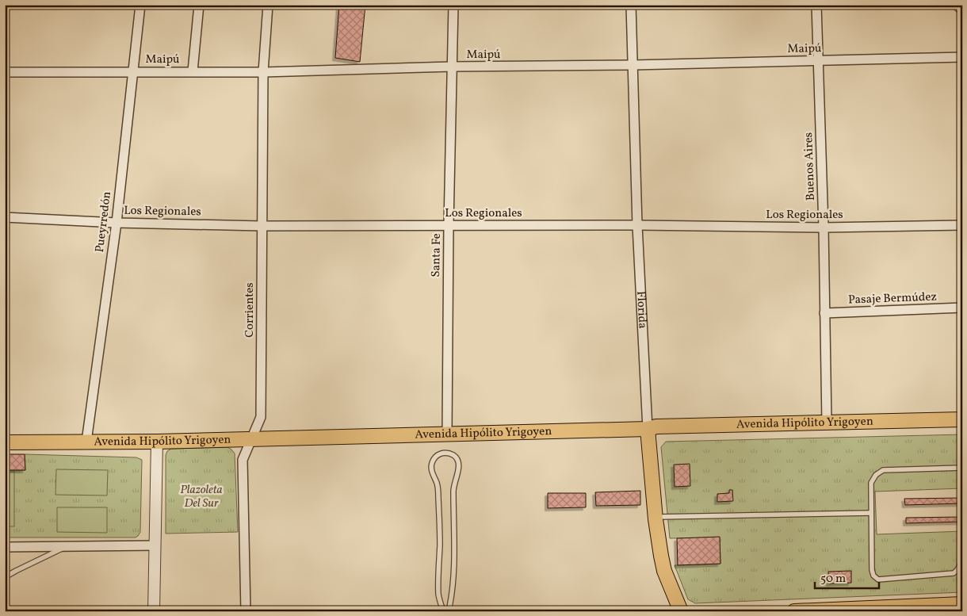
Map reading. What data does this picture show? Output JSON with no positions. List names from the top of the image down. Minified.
{"streets":{"main road":["Florida","Avenida Hipólito Yrigoyen"],"street":["Maipú","Buenos Aires","Los Regionales","Pueyrredón","Santa Fe","Pasaje Bermúdez","Corrientes"]},"crossings":[["Maipú","Buenos Aires"],["Maipú","Pueyrredón"],["Maipú","Santa Fe"],["Maipú","Corrientes"],["Maipú","Florida"],["Buenos Aires","Los Regionales"],["Buenos Aires","Pasaje Bermúdez"],["Buenos Aires","Avenida Hipólito Yrigoyen"],["Los Regionales","Pueyrredón"],["Los Regionales","Santa Fe"],["Los Regionales","Corrientes"],["Los Regionales","Florida"],["Pueyrredón","Avenida Hipólito Yrigoyen"],["Santa Fe","Avenida Hipólito Yrigoyen"],["Corrientes","Avenida Hipólito Yrigoyen"],["Florida","Avenida Hipólito Yrigoyen"]],"parks":["Plazoleta Del Sur"],"scale_bar":"50 m"}
